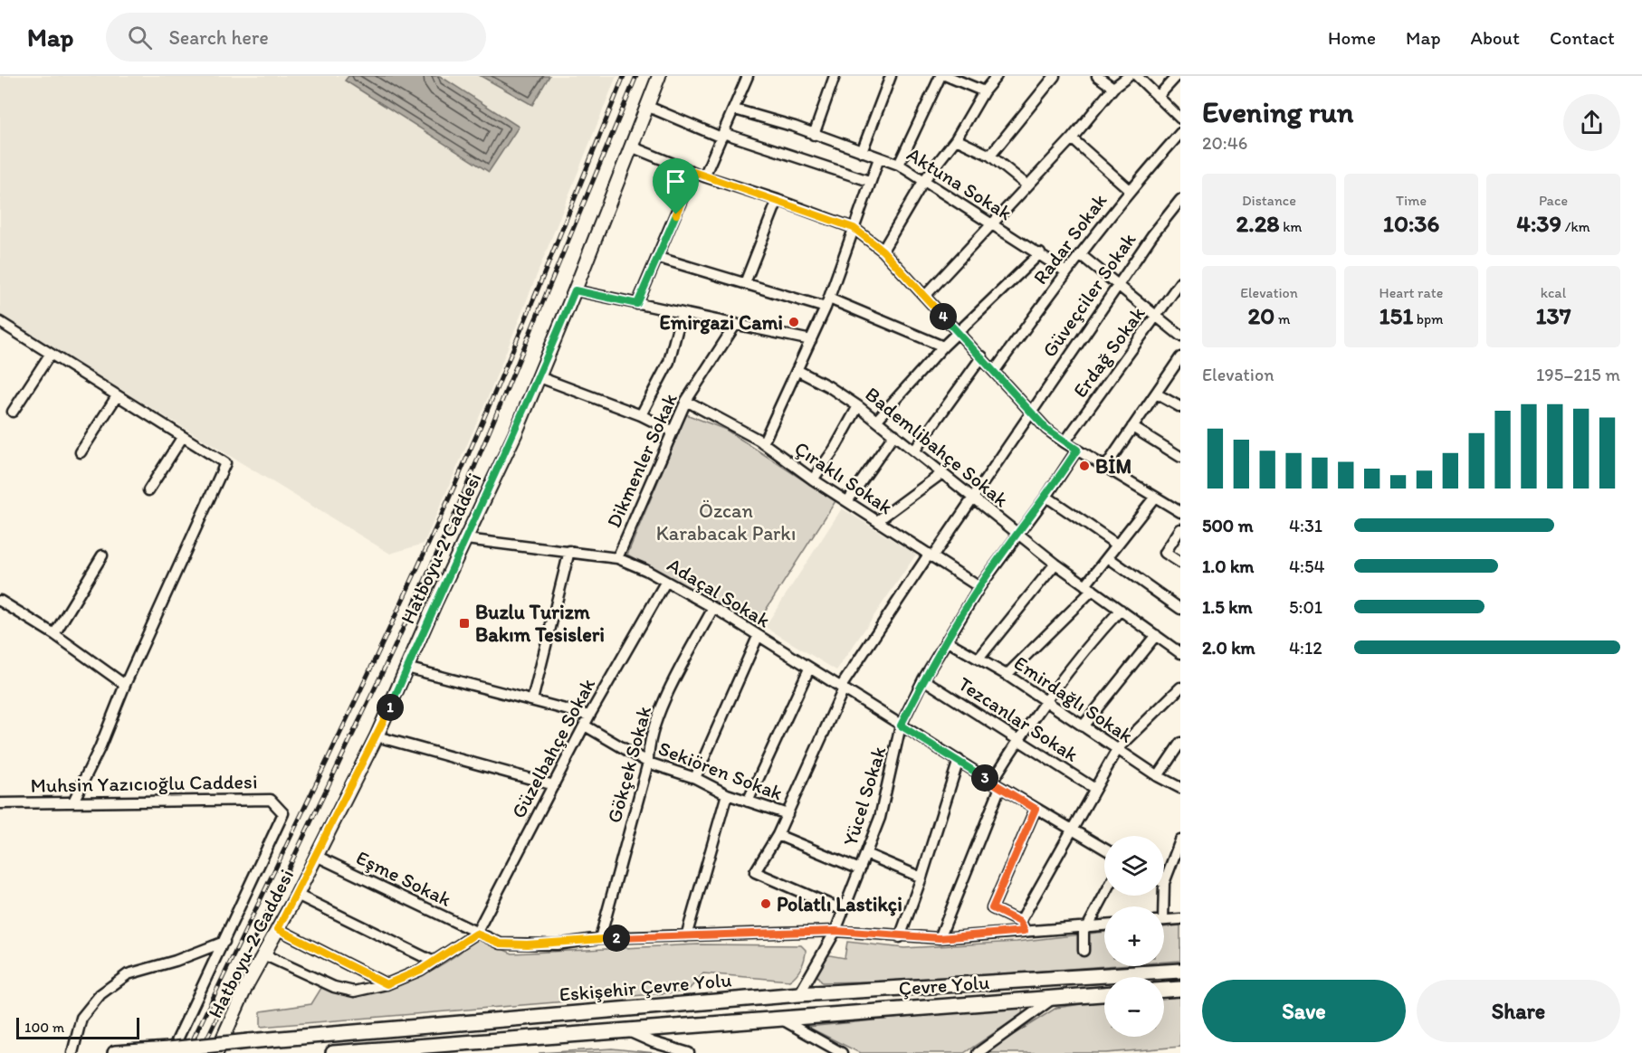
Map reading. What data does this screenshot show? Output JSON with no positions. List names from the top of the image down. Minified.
{"streets":{"highway":["Çevre Yolu","Eskişehir Çevre Yolu"],"main road":["Hatboyu-2 Caddesi"],"street":["Aktuna Sokak","Radar Sokak","Güveçciler Sokak","Erdağ Sokak","Bademlibahçe Sokak","Dikmenler Sokak","Çıraklı Sokak","Adaçal Sokak","Emirdağlı Sokak","Tezcanlar Sokak","Güzelbahçe Sokak","Gökçek Sokak","Sekiören Sokak","Muhsin Yazıcıoğlu Caddesi","Yücel Sokak","Eşme Sokak"]},"crossings":[["Aktuna Sokak","Radar Sokak"],["Güveçciler Sokak","Bademlibahçe Sokak"],["Güveçciler Sokak","Çıraklı Sokak"],["Güveçciler Sokak","Adaçal Sokak"],["Güveçciler Sokak","Sekiören Sokak"],["Güveçciler Sokak","Yücel Sokak"],["Bademlibahçe Sokak","Yücel Sokak"],["Dikmenler Sokak","Çıraklı Sokak"],["Dikmenler Sokak","Adaçal Sokak"],["Çıraklı Sokak","Yücel Sokak"],["Hatboyu-2 Caddesi","Adaçal Sokak"],["Hatboyu-2 Caddesi","Eşme Sokak"],["Adaçal Sokak","Güzelbahçe Sokak"],["Adaçal Sokak","Gökçek Sokak"],["Adaçal Sokak","Yücel Sokak"],["Emirdağlı Sokak","Yücel Sokak"],["Tezcanlar Sokak","Yücel Sokak"],["Güzelbahçe Sokak","Sekiören Sokak"],["Güzelbahçe Sokak","Eşme Sokak"],["Gökçek Sokak","Sekiören Sokak"],["Gökçek Sokak","Eşme Sokak"],["Yücel Sokak","Eşme Sokak"],["Yücel Sokak","Eskişehir Çevre Yolu"],["Çevre Yolu","Eskişehir Çevre Yolu"]],"parks":["Özcan Karabacak Parkı"],"places":{"other":["Emirgazi Cami","BİM","Polatlı Lastikçi"],"transit":["Buzlu Turizm Bakım Tesisleri"]},"scale_bar":"100 m","page":{"header":"Map","search":"Search here","nav":["Home","Map","About","Contact"],"heading":["Evening run","20:46"],"stats":[["Distance","2.28 km"],["Time","10:36"],["Pace","4:39 /km"],["Elevation","20 m"],["Heart rate","151 bpm"],["kcal","137"]],"pins":["4","1","3","2"],"chart":["Elevation","195–215 m"],"list":[{"name":"500 m","note":"4:31"},{"name":"1.0 km","note":"4:54"},{"name":"1.5 km","note":"5:01"},{"name":"2.0 km","note":"4:12"}],"map_buttons":["+","−"],"buttons":["Save","Share"],"scale":"100 m"}}
